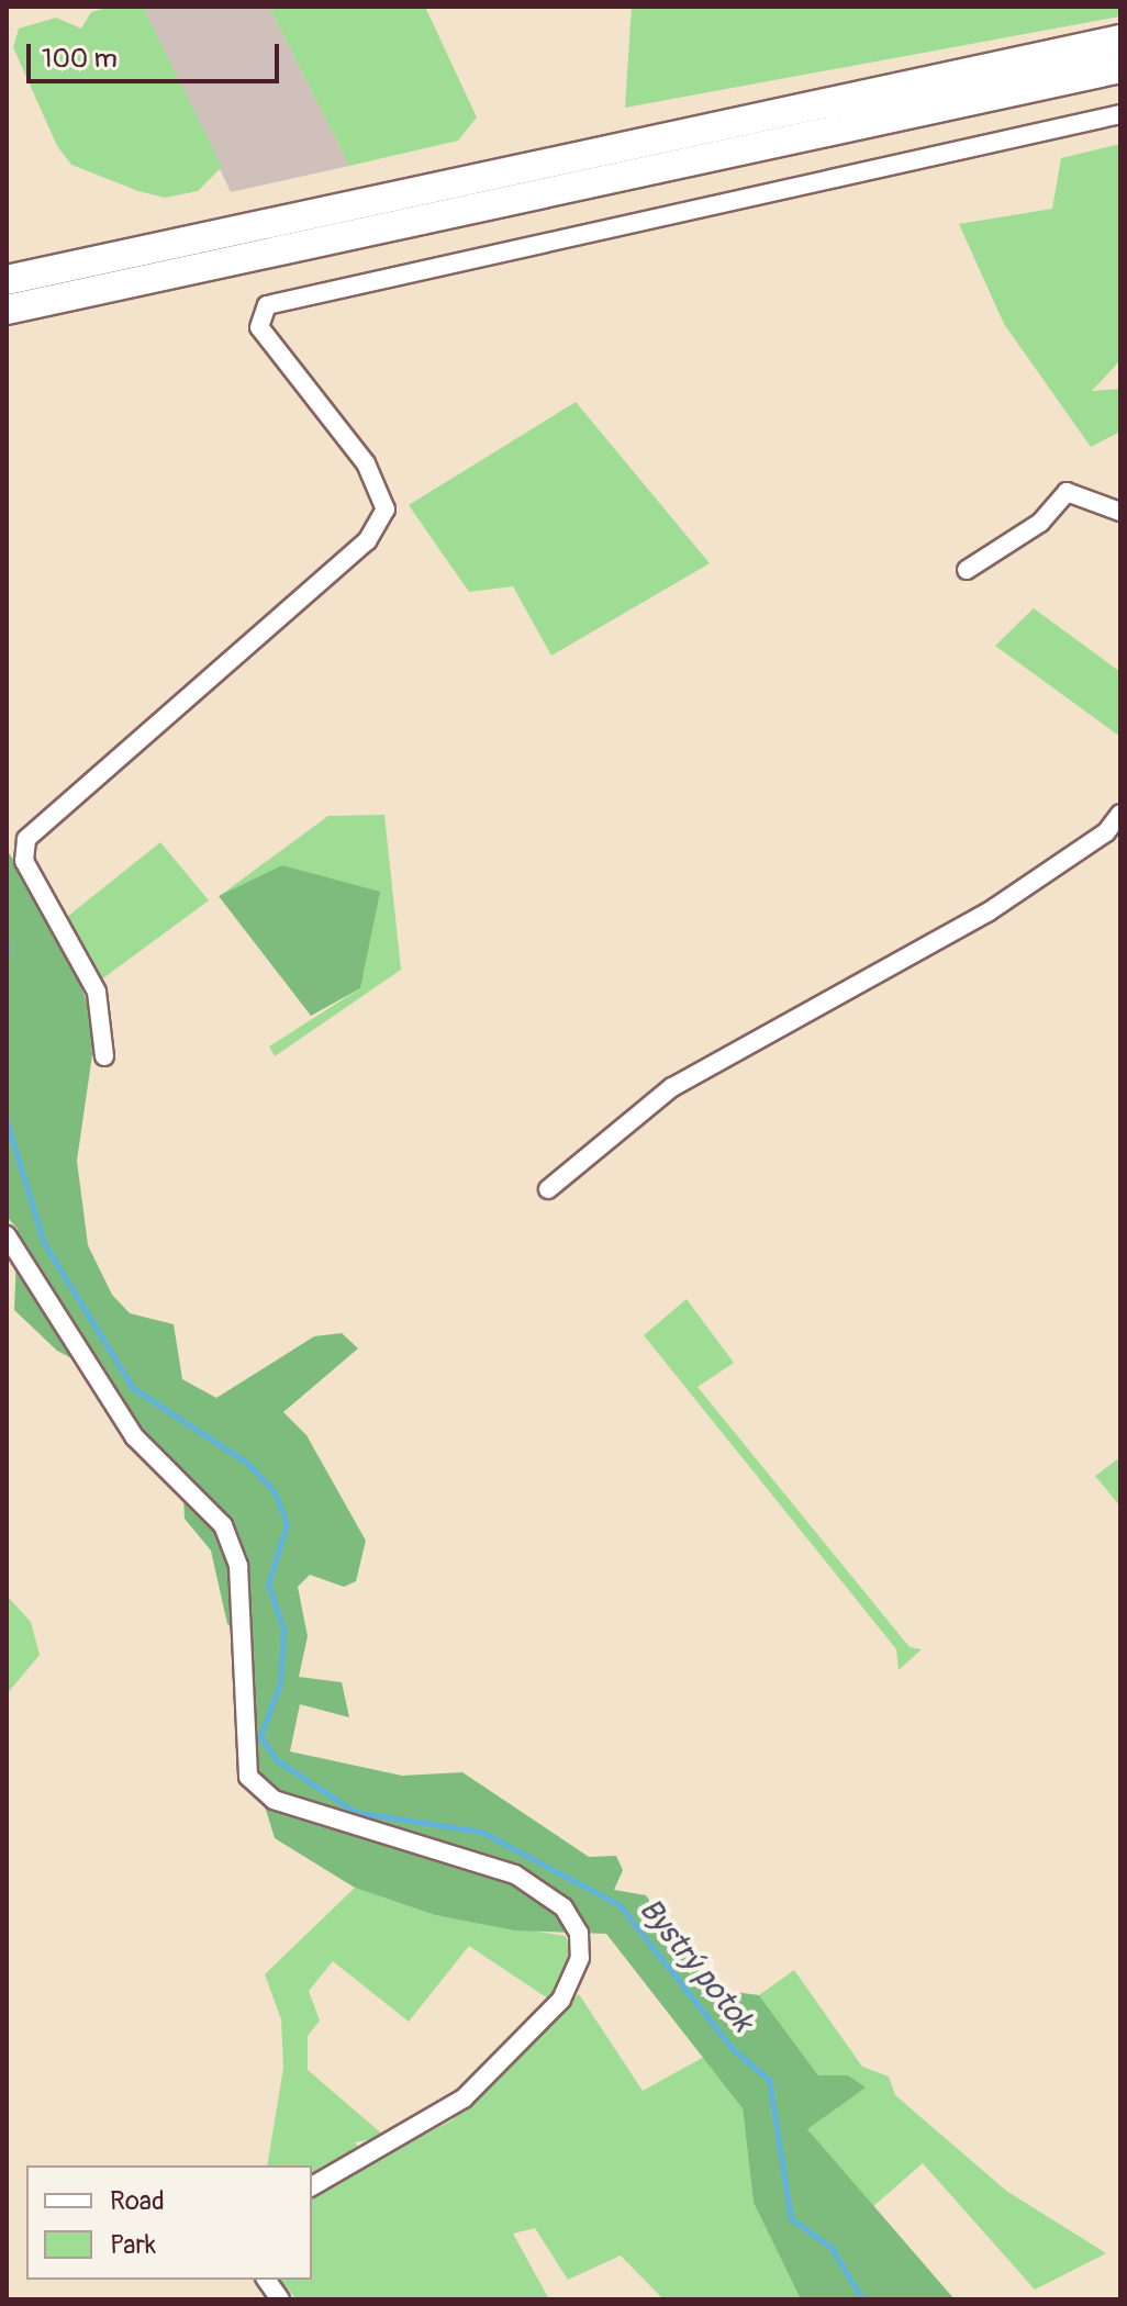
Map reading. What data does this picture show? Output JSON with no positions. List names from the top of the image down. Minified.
{"water":["Bystrý potok"],"legend":["Road","Park"],"scale_bar":"100 m"}
